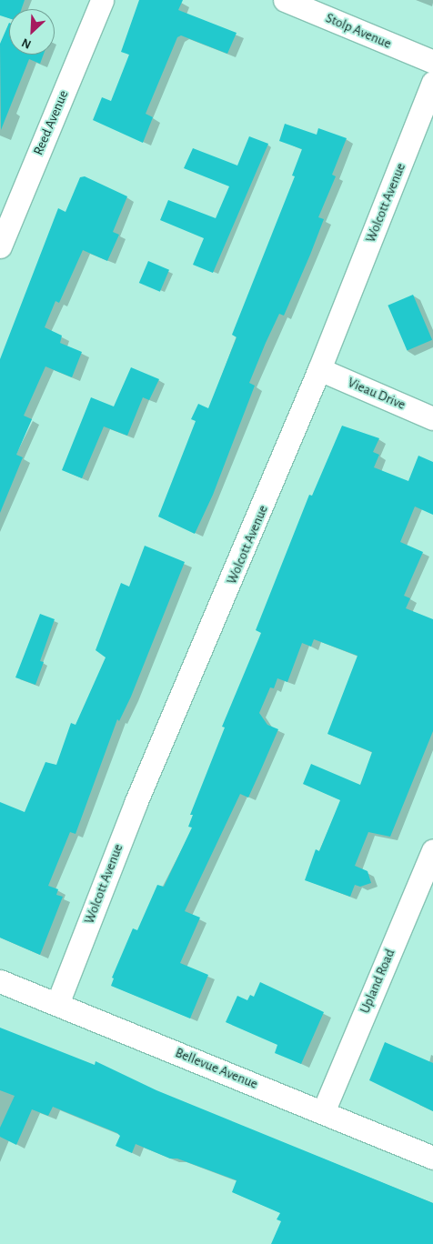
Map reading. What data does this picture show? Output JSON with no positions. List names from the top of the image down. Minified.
{"streets":{"street":["Stolp Avenue","Reed Avenue","Wolcott Avenue","Vieau Drive","Upland Road","Bellevue Avenue"]},"crossings":[["Wolcott Avenue","Vieau Drive"],["Wolcott Avenue","Bellevue Avenue"],["Upland Road","Bellevue Avenue"]],"north":"bottom left"}
